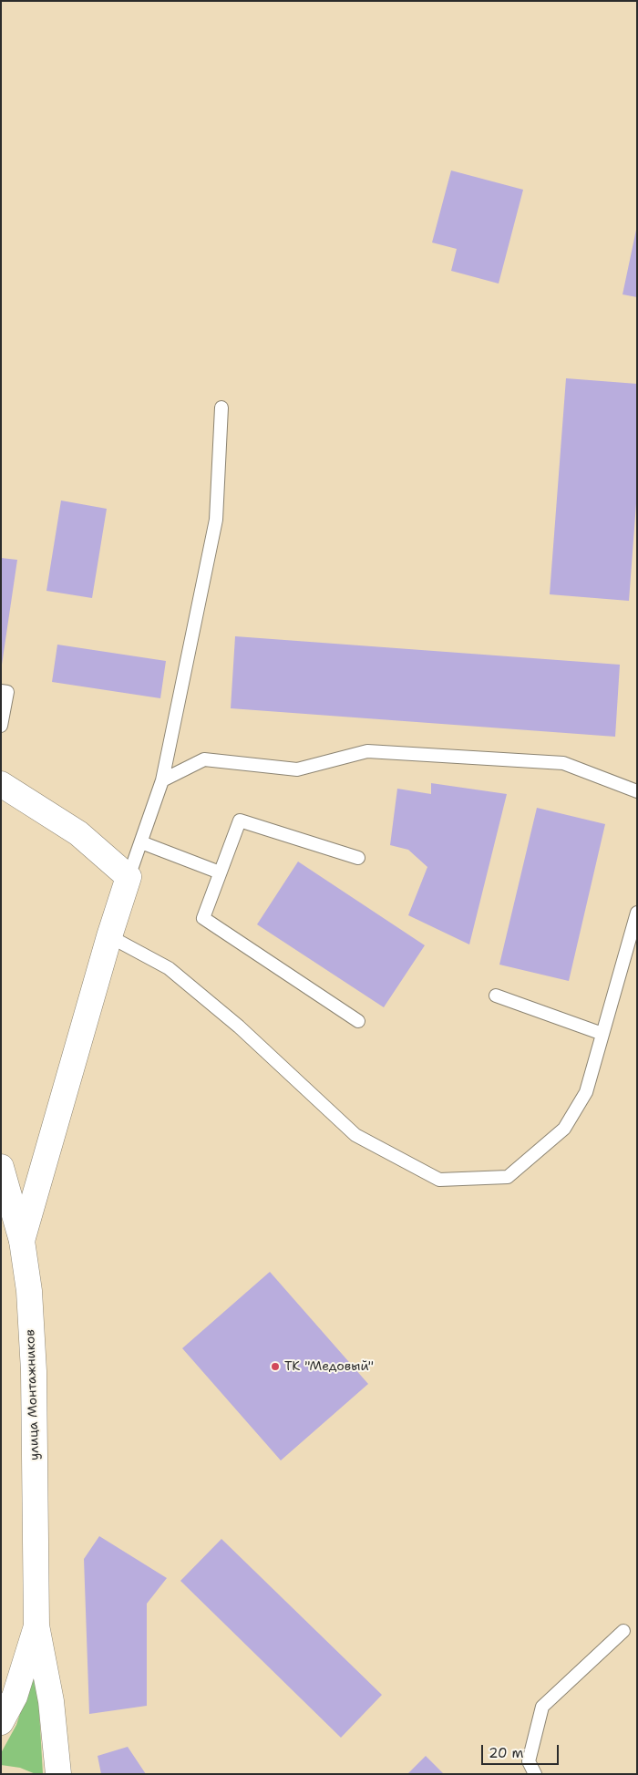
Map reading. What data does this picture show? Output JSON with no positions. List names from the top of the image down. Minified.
{"streets":{"main road":["улица Монтажников"]},"places":["ТК \"Медовый\""],"scale_bar":"20 m"}
